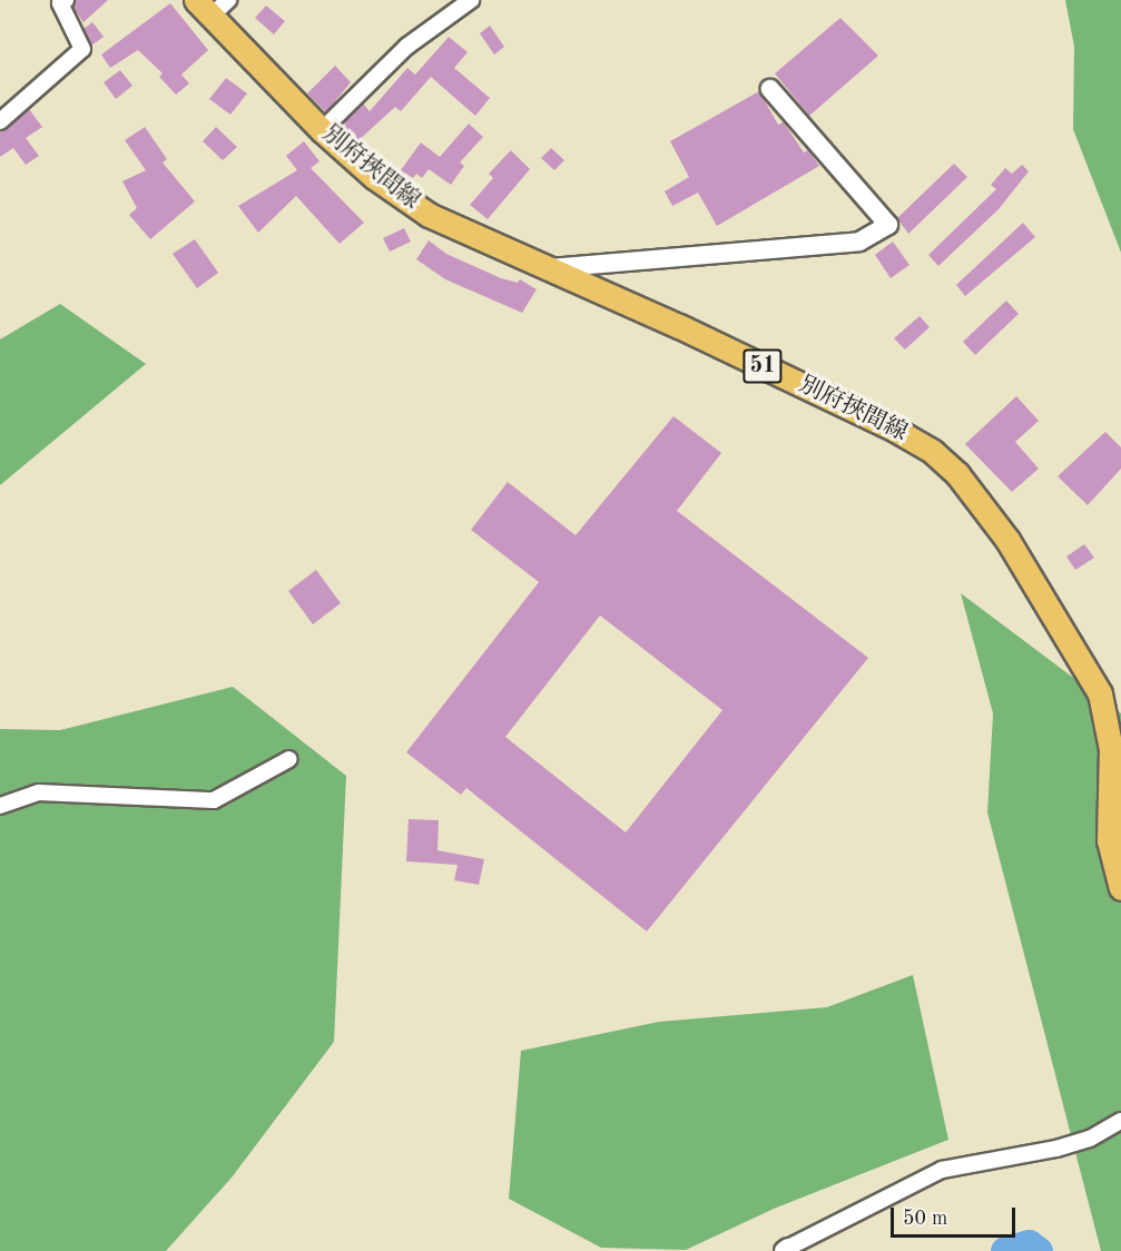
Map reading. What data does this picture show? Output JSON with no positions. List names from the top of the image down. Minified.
{"streets":{"main road":["別府挾間線","51"]},"scale_bar":"50 m"}
